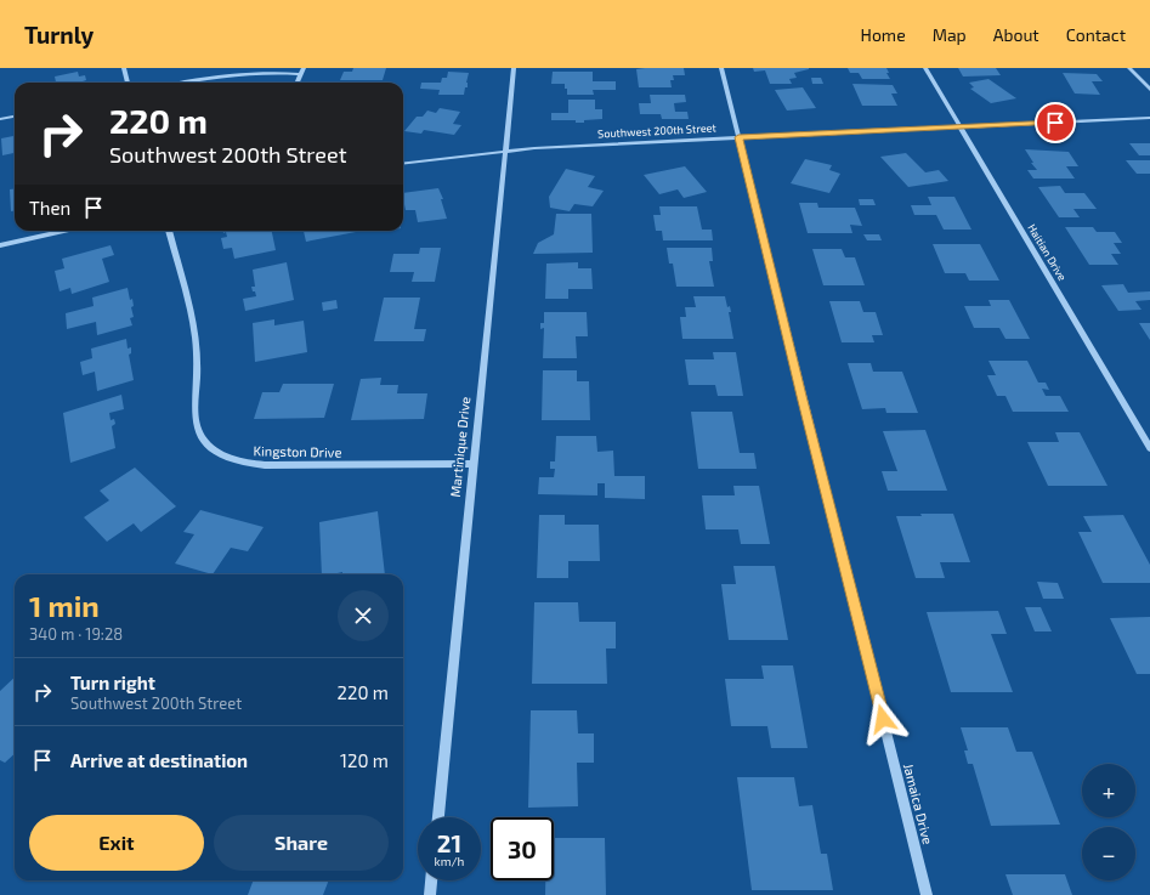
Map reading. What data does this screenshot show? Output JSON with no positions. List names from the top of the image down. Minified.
{"streets":{"street":["Southwest 200th Street","Haitian Drive","Martinique Drive","Kingston Drive","Jamaica Drive"]},"crossings":[["Southwest 200th Street","Haitian Drive"],["Southwest 200th Street","Martinique Drive"],["Southwest 200th Street","Jamaica Drive"],["Martinique Drive","Kingston Drive"]],"page":{"header":"Turnly","nav":["Home","Map","About","Contact"],"turn":["220 m","Southwest 200th Street"],"then":"Then","heading":["1 min","340 m · 19:28"],"list":[{"name":"Turn right","note":"Southwest 200th Street","value":"220 m"},{"name":"Arrive at destination","value":"120 m"}],"map_buttons":["+","−"],"buttons":["Exit","Share"],"speed":"21 km/h","limit":"30"}}
